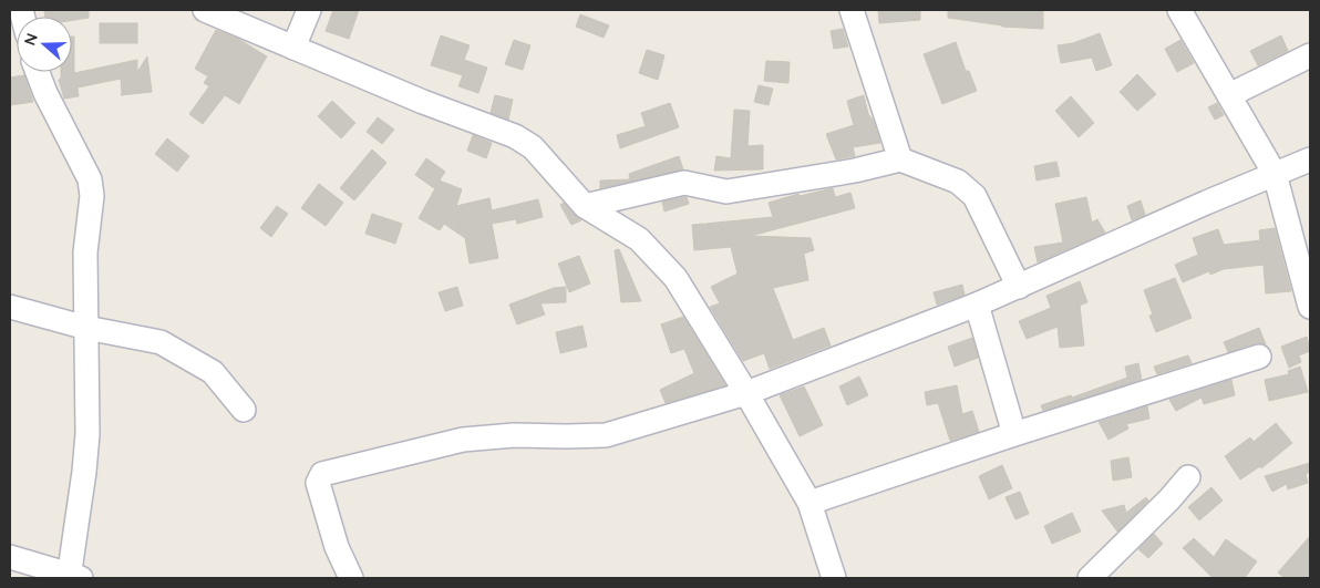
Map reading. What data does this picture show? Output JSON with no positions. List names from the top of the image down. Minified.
{"north":"left"}
